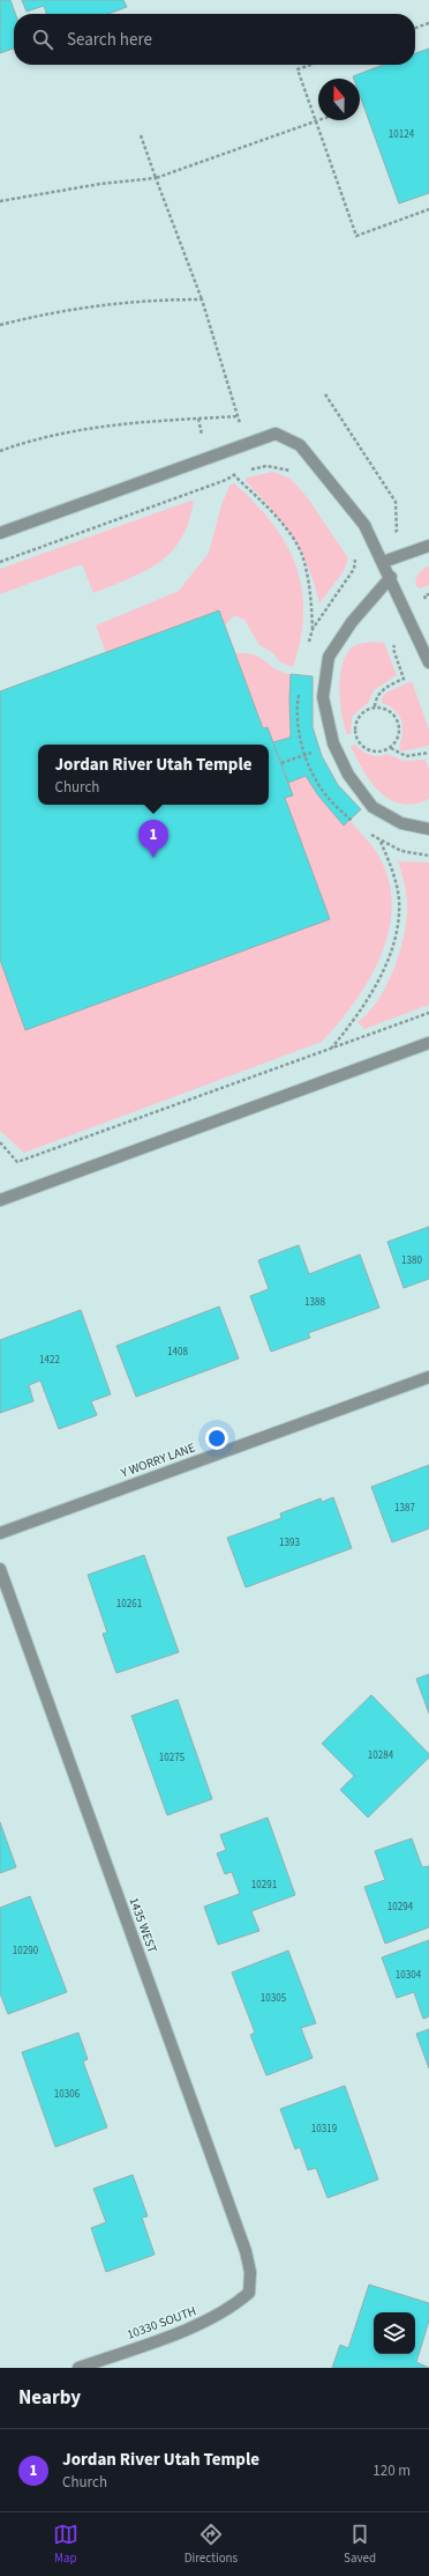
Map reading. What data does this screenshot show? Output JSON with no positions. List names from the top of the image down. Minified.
{"streets":{"street":["Y WORRY LANE","1435 WEST","10330 SOUTH"]},"crossings":[["1435 WEST","10330 SOUTH"]],"house_numbers":["10124","1380","1388","1408","1422","1387","1393","10261","10284","10275","10291","10294","10290","10304","10305","10306","10319"],"north":"top","page":{"search":"Search here","popup":["Jordan River Utah Temple","Church"],"pins":"1","heading":"Nearby","list":[{"mark":"1","name":"Jordan River Utah Temple","note":"Church","value":"120 m"}],"nav":["Map","Directions","Saved"]}}
